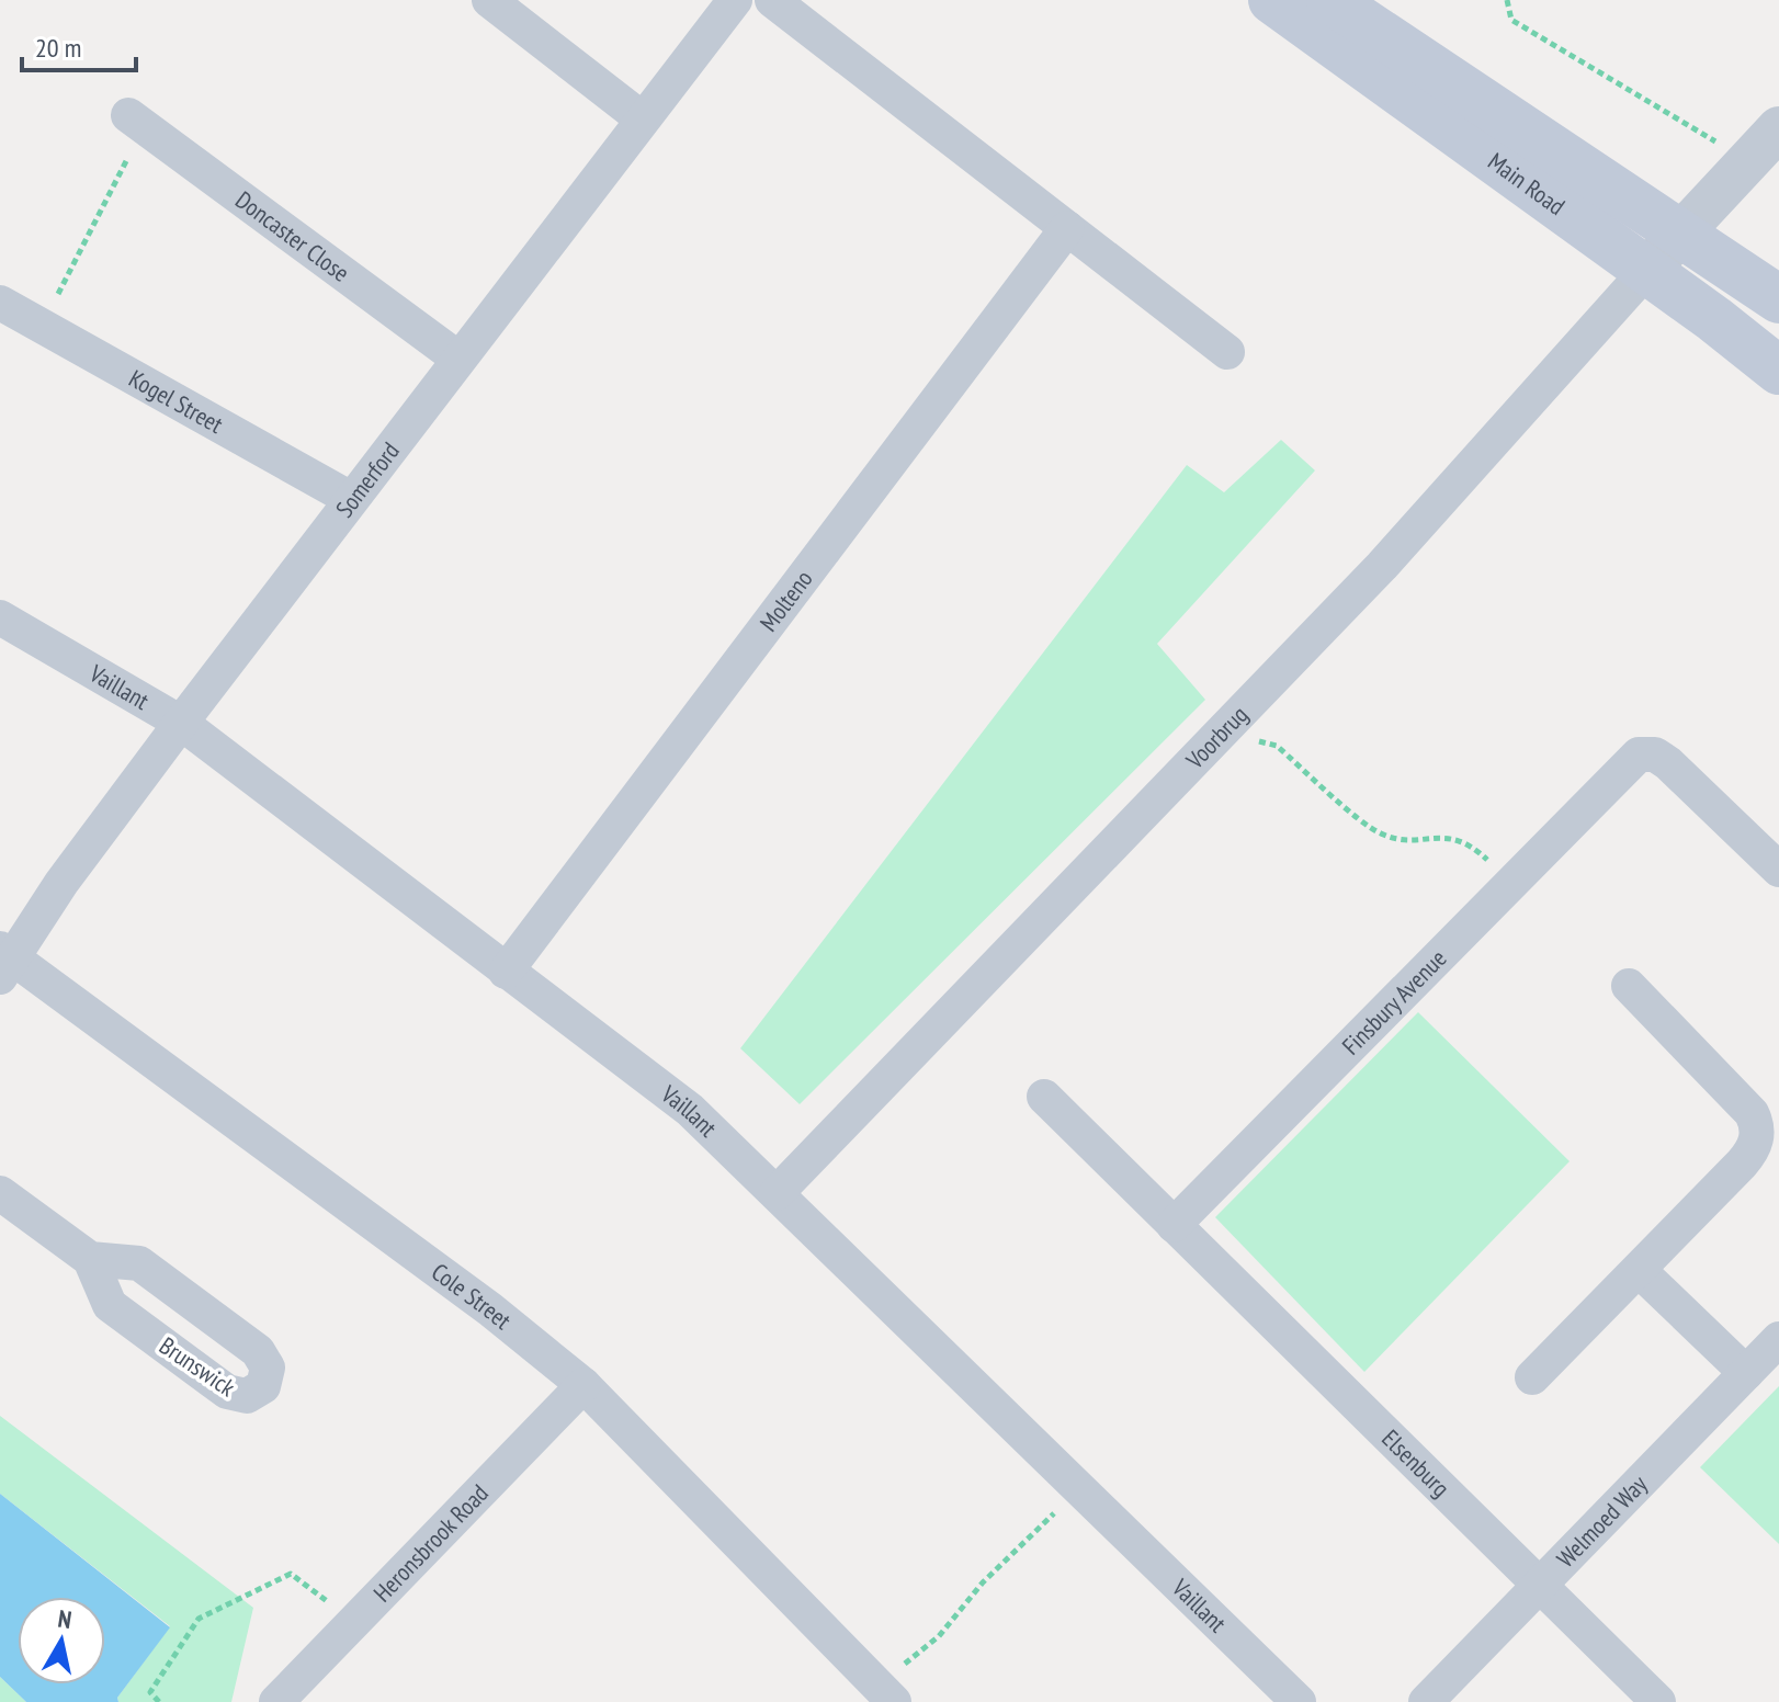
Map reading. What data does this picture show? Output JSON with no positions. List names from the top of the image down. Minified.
{"streets":{"main road":["Main Road"],"street":["Doncaster Close","Kogel Street","Somerford","Molteno","Vaillant","Voorbrug","Finsbury Avenue","Cole Street","Brunswick","Elsenburg","Welmoed Way","Heronsbrook Road"]},"crossings":[["Main Road","Voorbrug"],["Doncaster Close","Somerford"],["Kogel Street","Somerford"],["Somerford","Vaillant"],["Somerford","Cole Street"],["Molteno","Vaillant"],["Vaillant","Voorbrug"],["Finsbury Avenue","Elsenburg"],["Cole Street","Heronsbrook Road"],["Elsenburg","Welmoed Way"]],"scale_bar":"20 m","north":"top"}
